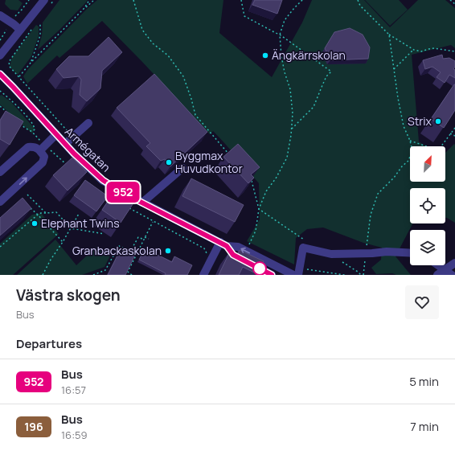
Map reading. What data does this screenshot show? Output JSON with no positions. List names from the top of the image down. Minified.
{"streets":{"street":["Armégatan"]},"places":["Ängkärrskolan","Strix","Byggmax Huvudkontor","Elephant Twins","Granbackaskolan"],"lines":["bus line 952"],"north":"top right","page":{"on_map":"952","heading":[["Västra skogen","Bus"],"Departures"],"list":[{"mark":"952","name":"Bus","note":"16:57","value":"5 min"},{"mark":"196","name":"Bus","note":"16:59","value":"7 min"}]}}
